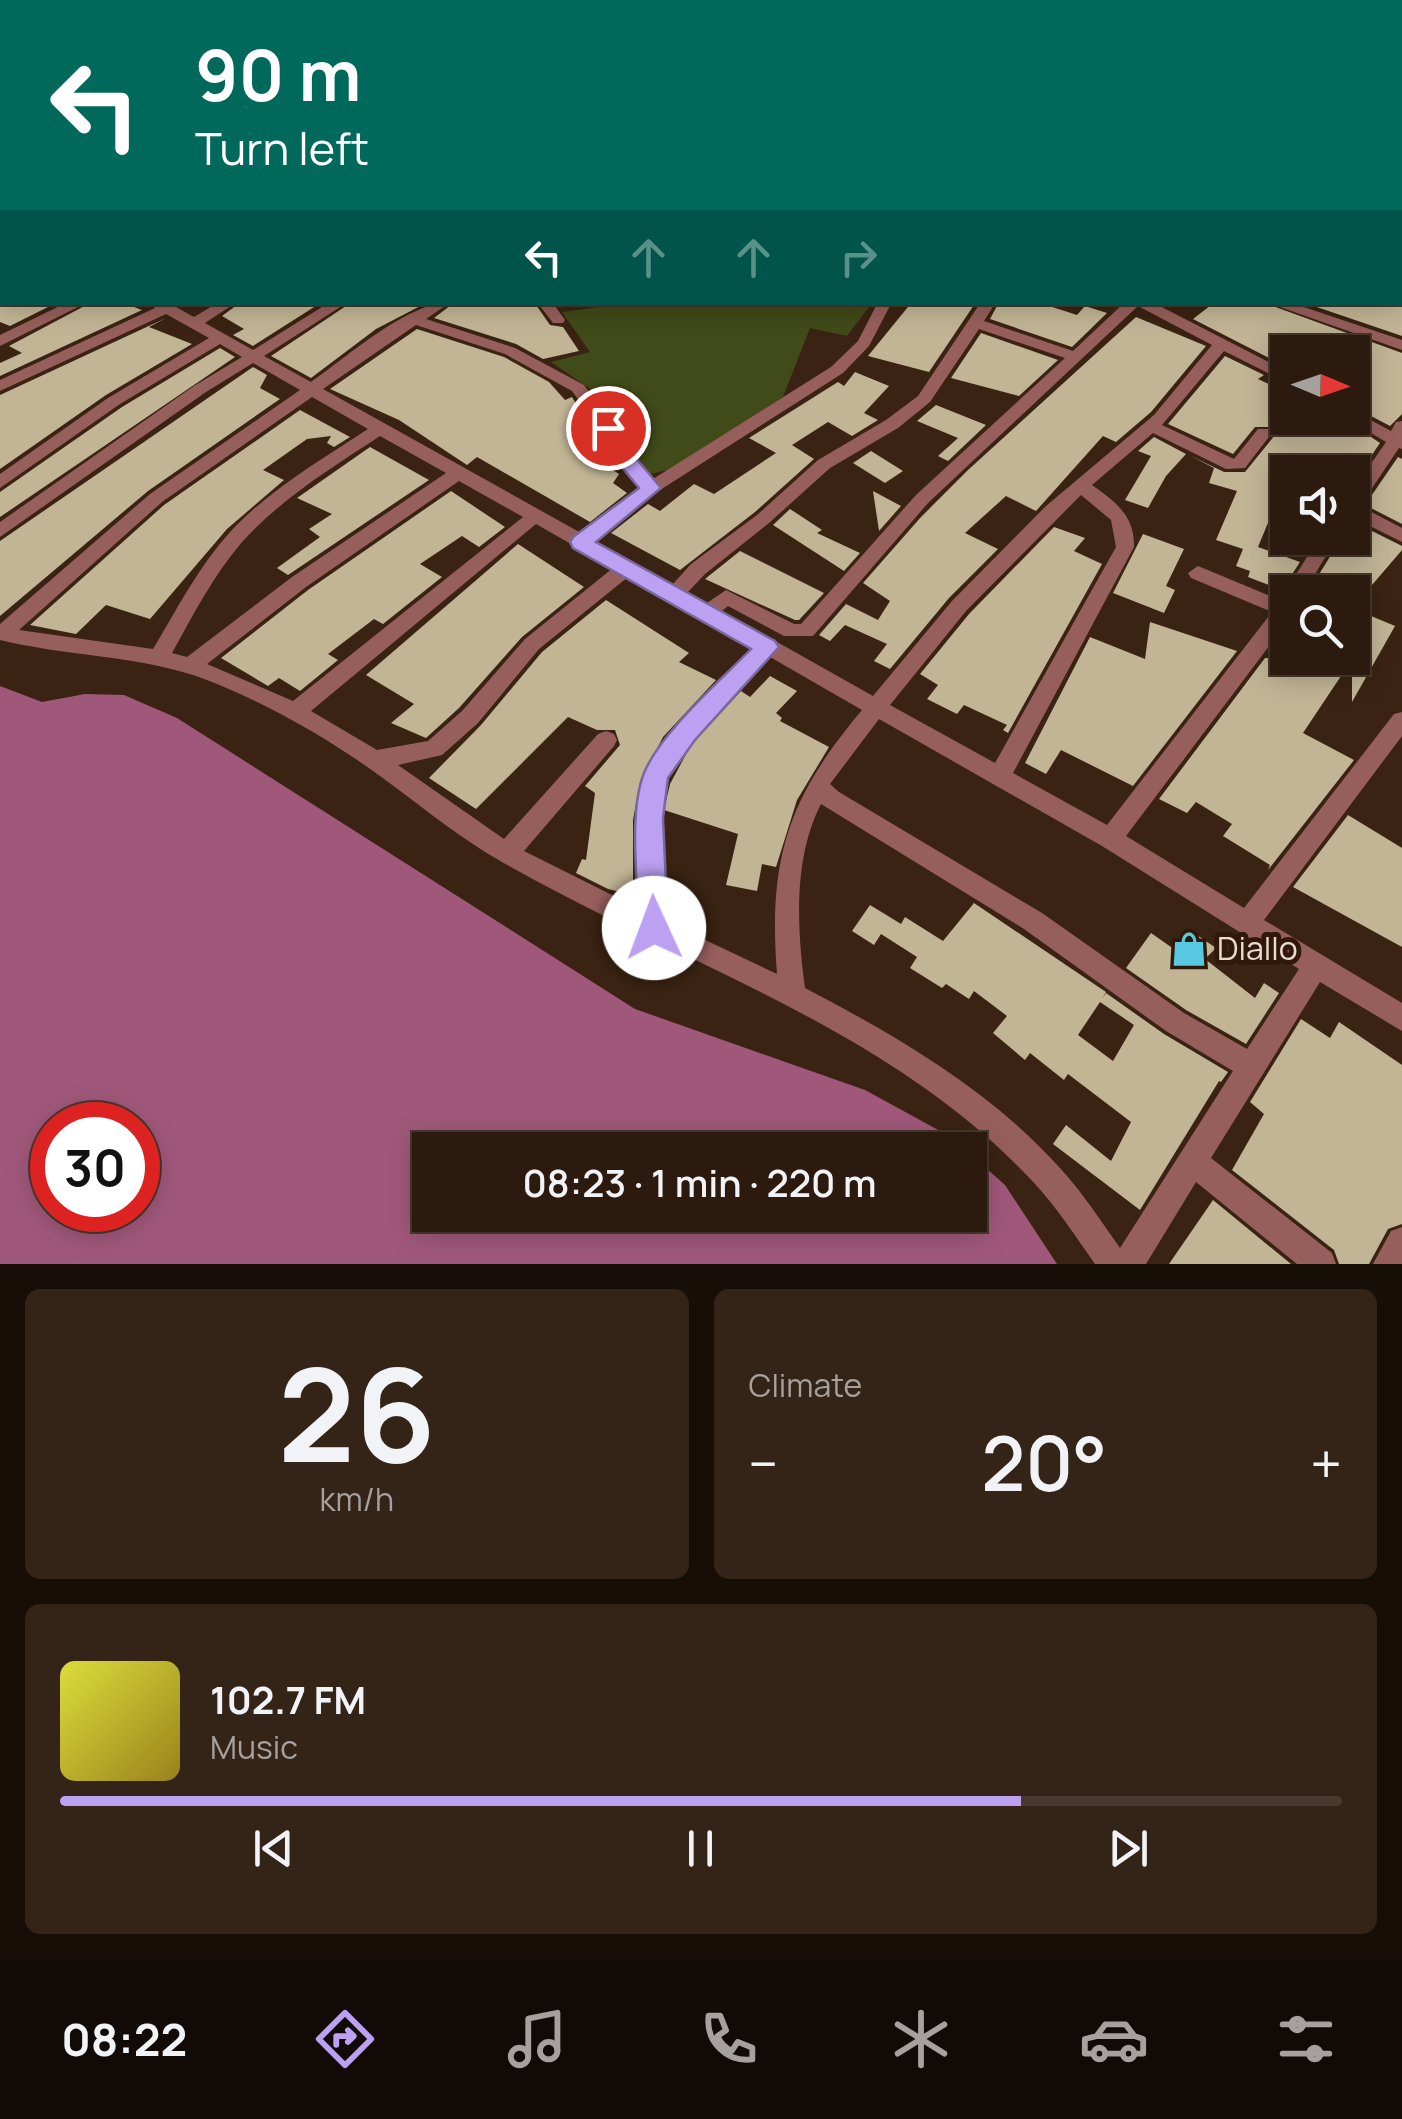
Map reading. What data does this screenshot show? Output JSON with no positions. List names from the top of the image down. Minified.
{"places":{"shop":["Diallo"]},"north":"right","page":{"turn":["90 m","Turn left"],"limit":"30","trip":"08:23 · 1 min · 220 m","tile":[["26","km/h"],"Climate"],"heat":["−","20°","+"],"song":["102.7 FM","Music"],"tabs":"08:22"}}
